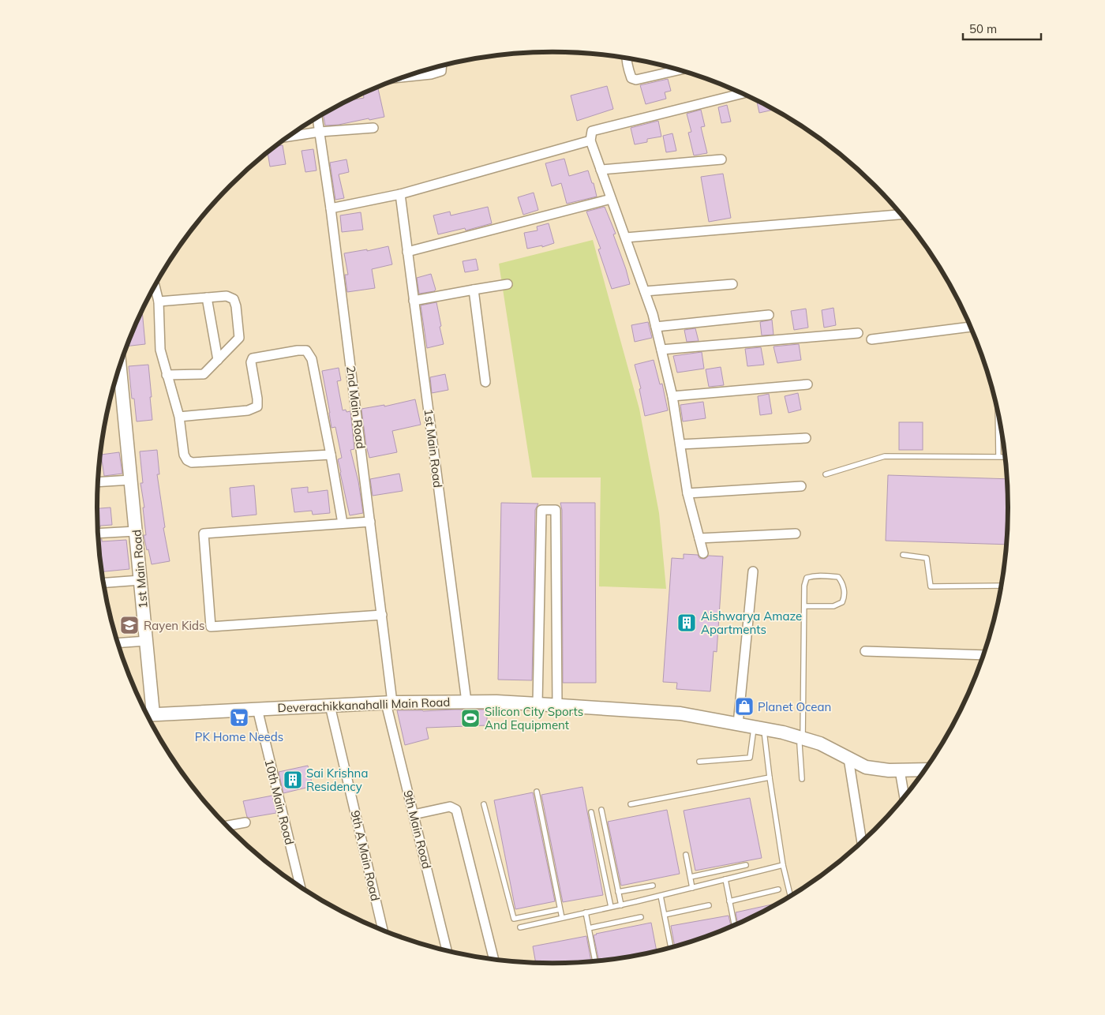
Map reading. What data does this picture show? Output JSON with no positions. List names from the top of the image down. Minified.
{"streets":{"street":["2nd Main Road","1st Main Road","Deverachikkanahalli Main Road","10th Main Road","9th Main Road","9th A Main Road"]},"crossings":[["2nd Main Road","Deverachikkanahalli Main Road"],["2nd Main Road","9th Main Road"],["1st Main Road","Deverachikkanahalli Main Road"],["Deverachikkanahalli Main Road","10th Main Road"],["Deverachikkanahalli Main Road","9th Main Road"],["Deverachikkanahalli Main Road","9th A Main Road"]],"places":{"building":["Aishwarya Amaze Apartments","Sai Krishna Residency"],"school or university":["Rayen Kids"],"shop":["Planet Ocean"],"supermarket":["PK Home Needs"],"sports":["Silicon City Sports And Equipment"]},"scale_bar":"50 m"}
